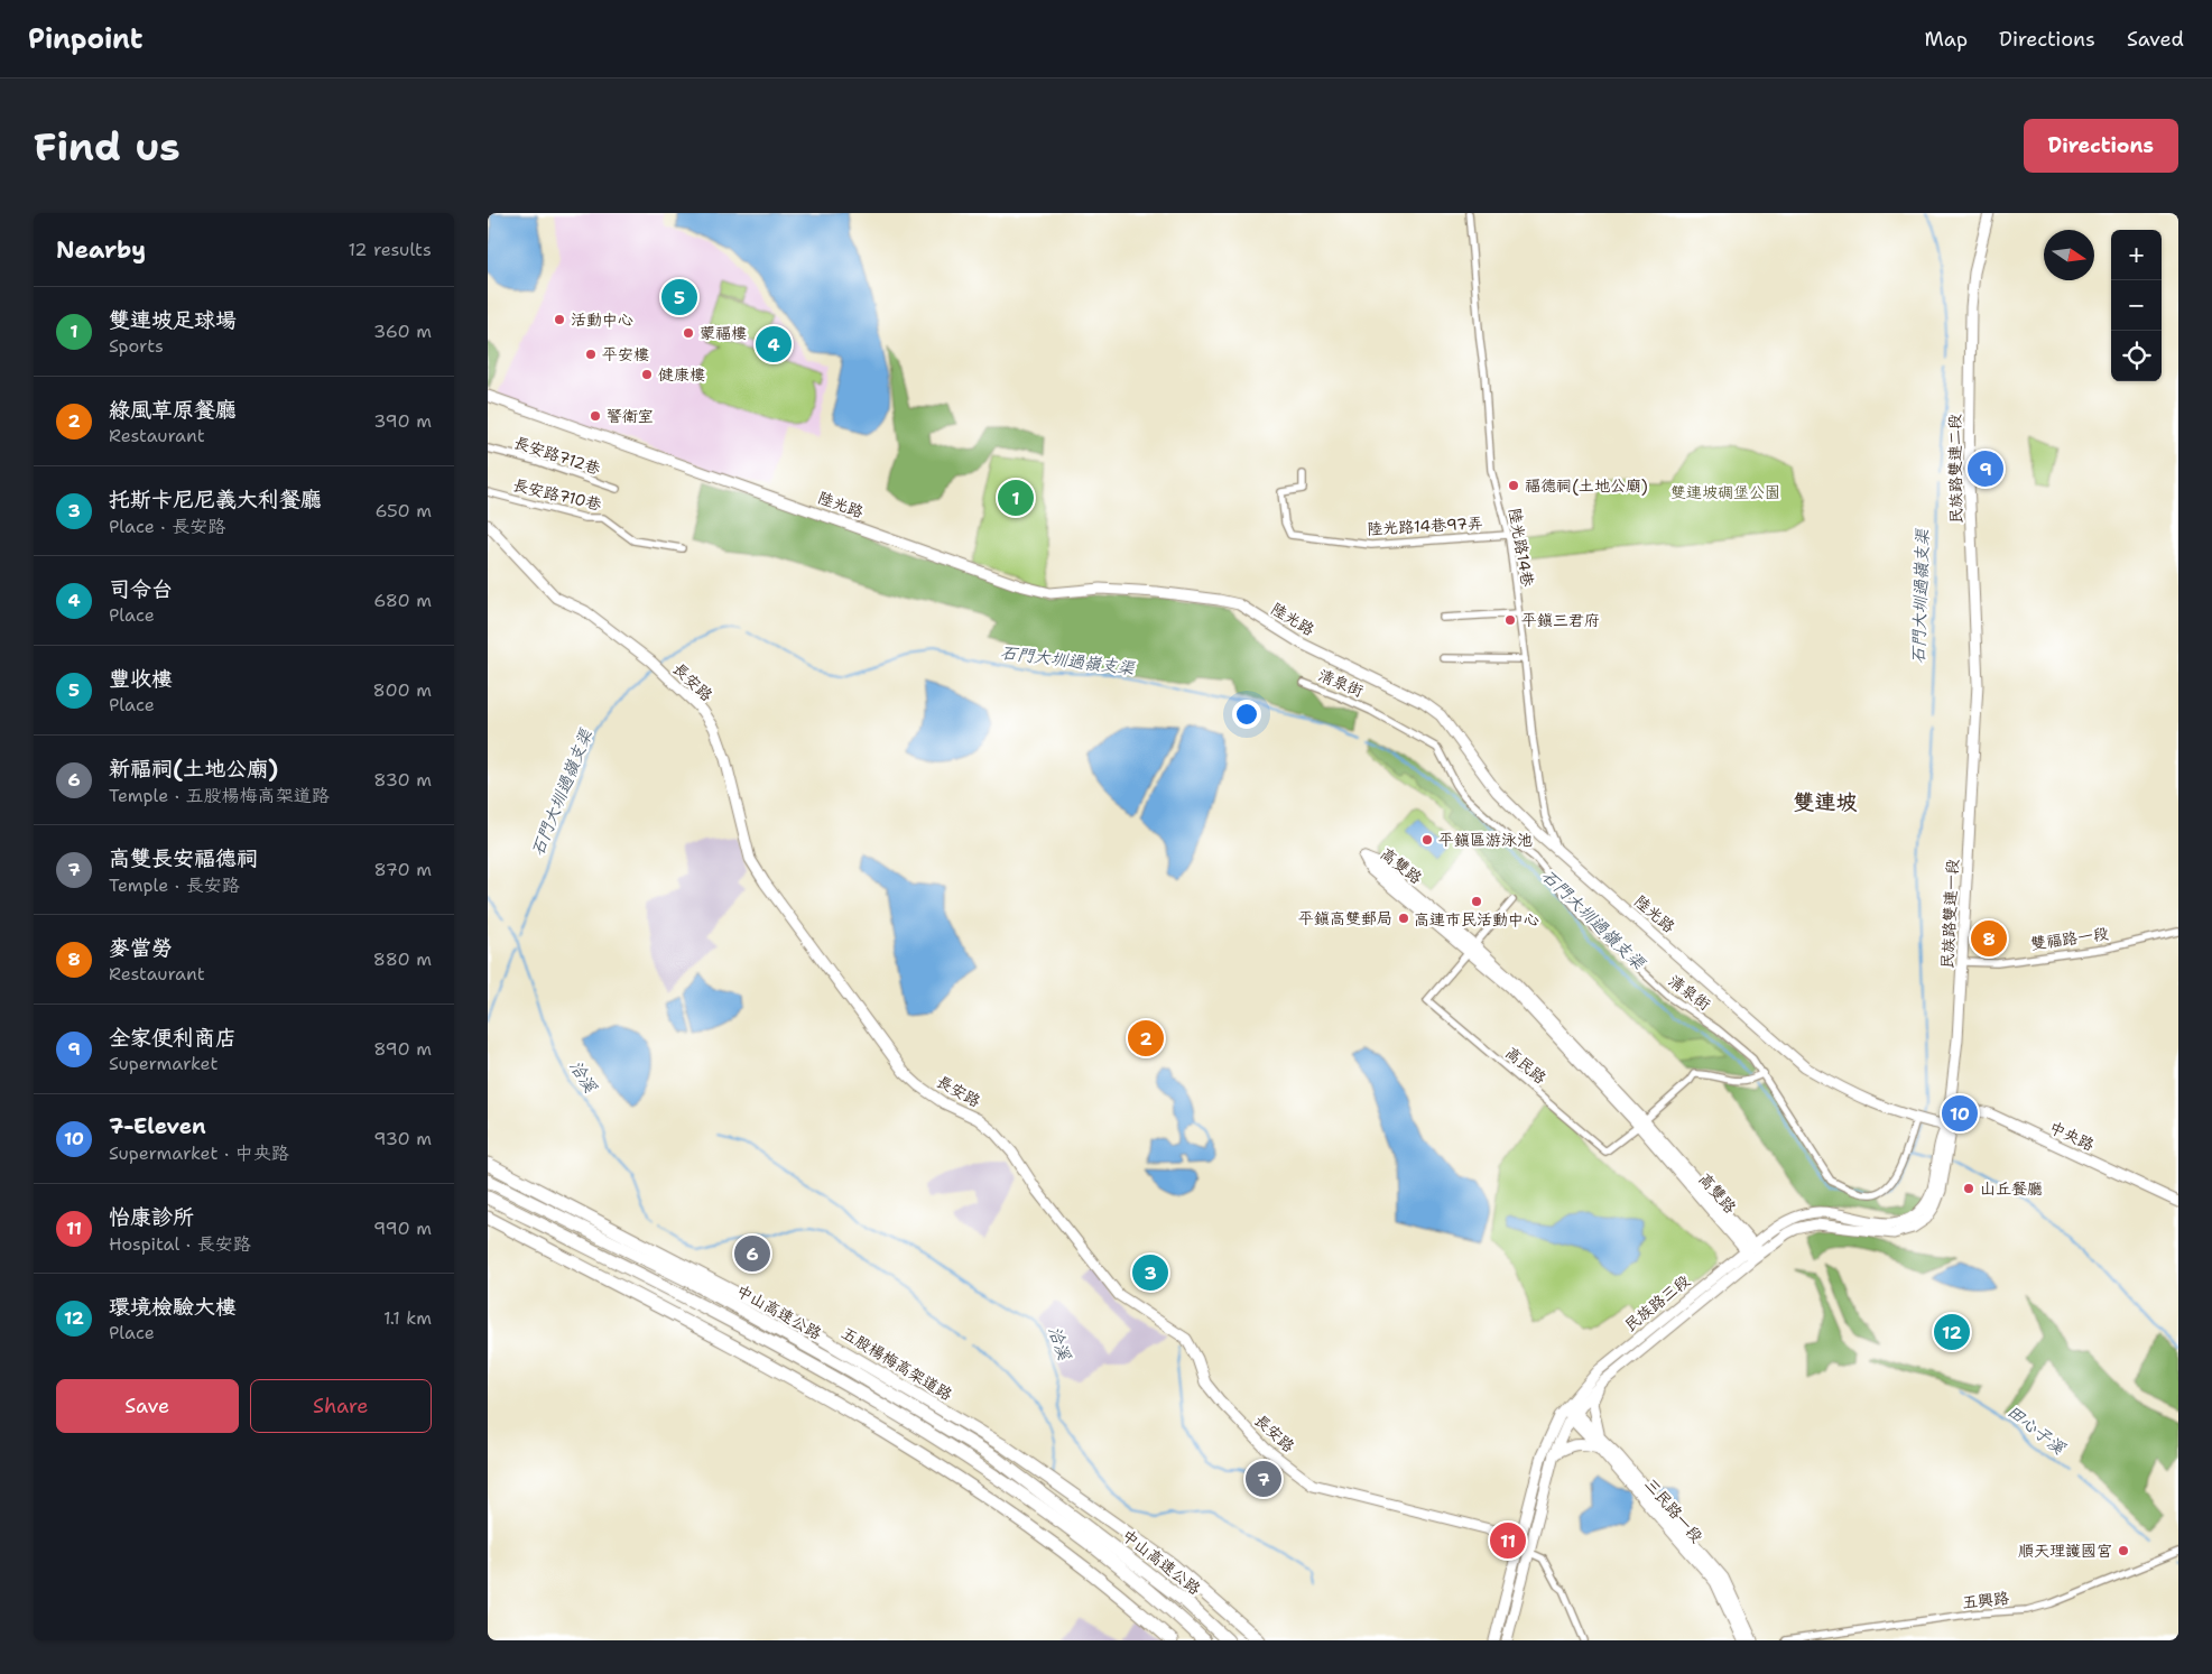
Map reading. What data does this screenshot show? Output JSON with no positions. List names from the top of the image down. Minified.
{"streets":{"highway":["中山高速公路","五股楊梅高架道路"],"street":["長安路712巷","民族路雙連二段","長安路710巷","陸光路","陸光路14巷97弄","陸光路14巷","長安路","清泉街","高雙路","民族路雙連一段","雙福路一段","高民路","中央路","民族路三段","三民路一段","五興路"]},"crossings":[["民族路雙連二段","民族路雙連一段"],["陸光路","陸光路14巷"],["陸光路","清泉街"],["陸光路","民族路三段"],["陸光路14巷97弄","陸光路14巷"],["長安路","民族路三段"],["高雙路","高民路"],["高雙路","民族路三段"],["民族路雙連一段","雙福路一段"],["民族路雙連一段","中央路"],["民族路雙連一段","民族路三段"],["中央路","民族路三段"],["民族路三段","三民路一段"]],"districts":["雙連坡"],"water":["石門大圳過嶺支渠","洽溪","田心子溪"],"parks":["雙連坡碉堡公園"],"places":["活動中心","蒙福樓","平安樓","健康樓","警衛室","福德祠(土地公廟)","平鎮三君府","平鎮區游泳池","高連市民活動中心","平鎮高雙郵局","山丘餐廳","順天理護國宮"],"north":"right","page":{"header":"Pinpoint","nav":["Map","Directions","Saved"],"buttons":["Directions",["Save","Share"]],"title":"Find us","heading":["Nearby","12 results"],"map_buttons":["+","−"],"pins":["5","4","9","1","8","2","10","6","3","12","7","11"],"list":[{"mark":"1","name":"雙連坡足球場","note":"Sports","value":"360 m"},{"mark":"2","name":"綠風草原餐廳","note":"Restaurant","value":"390 m"},{"mark":"3","name":"托斯卡尼尼義大利餐廳","note":"Place · 長安路","value":"650 m"},{"mark":"4","name":"司令台","note":"Place","value":"680 m"},{"mark":"5","name":"豐收樓","note":"Place","value":"800 m"},{"mark":"6","name":"新福祠(土地公廟)","note":"Temple · 五股楊梅高架道路","value":"830 m"},{"mark":"7","name":"高雙長安福德祠","note":"Temple · 長安路","value":"870 m"},{"mark":"8","name":"麥當勞","note":"Restaurant","value":"880 m"},{"mark":"9","name":"全家便利商店","note":"Supermarket","value":"890 m"},{"mark":"10","name":"7-Eleven","note":"Supermarket · 中央路","value":"930 m"},{"mark":"11","name":"怡康診所","note":"Hospital · 長安路","value":"990 m"},{"mark":"12","name":"環境檢驗大樓","note":"Place","value":"1.1 km"}]}}
